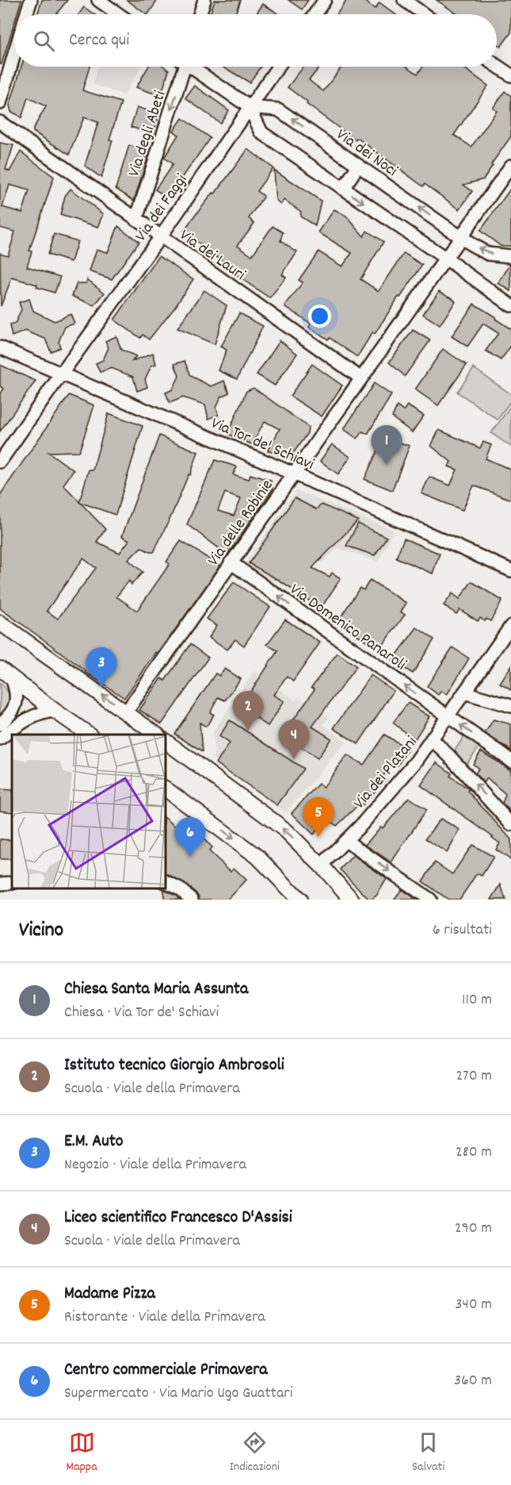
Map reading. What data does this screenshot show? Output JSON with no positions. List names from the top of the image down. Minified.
{"streets":{"street":["Via degli Abeti","Via dei Noci","Via dei Faggi","Via dei Lauri","Via Tor de' Schiavi","Via delle Robinie","Via Domenico Panaroli","Via dei Platani"]},"crossings":[["Via degli Abeti","Via dei Lauri"],["Via dei Noci","Via dei Faggi"],["Via dei Noci","Via delle Robinie"],["Via dei Faggi","Via dei Lauri"],["Via dei Faggi","Via Tor de' Schiavi"],["Via dei Lauri","Via delle Robinie"],["Via Tor de' Schiavi","Via delle Robinie"],["Via delle Robinie","Via Domenico Panaroli"],["Via Domenico Panaroli","Via dei Platani"]],"one_way":["Via degli Abeti"],"page":{"search":"Cerca qui","pins":["1","3","2","4","5","6"],"heading":["Vicino","6 risultati"],"list":[{"mark":"1","name":"Chiesa Santa Maria Assunta","note":"Chiesa · Via Tor de' Schiavi","value":"110 m"},{"mark":"2","name":"Istituto tecnico Giorgio Ambrosoli","note":"Scuola · Viale della Primavera","value":"270 m"},{"mark":"3","name":"E.M. Auto","note":"Negozio · Viale della Primavera","value":"280 m"},{"mark":"4","name":"Liceo scientifico Francesco D'Assisi","note":"Scuola · Viale della Primavera","value":"290 m"},{"mark":"5","name":"Madame Pizza","note":"Ristorante · Viale della Primavera","value":"340 m"},{"mark":"6","name":"Centro commerciale Primavera","note":"Supermercato · Via Mario Ugo Guattari","value":"360 m"}],"nav":["Mappa","Indicazioni","Salvati"]}}
